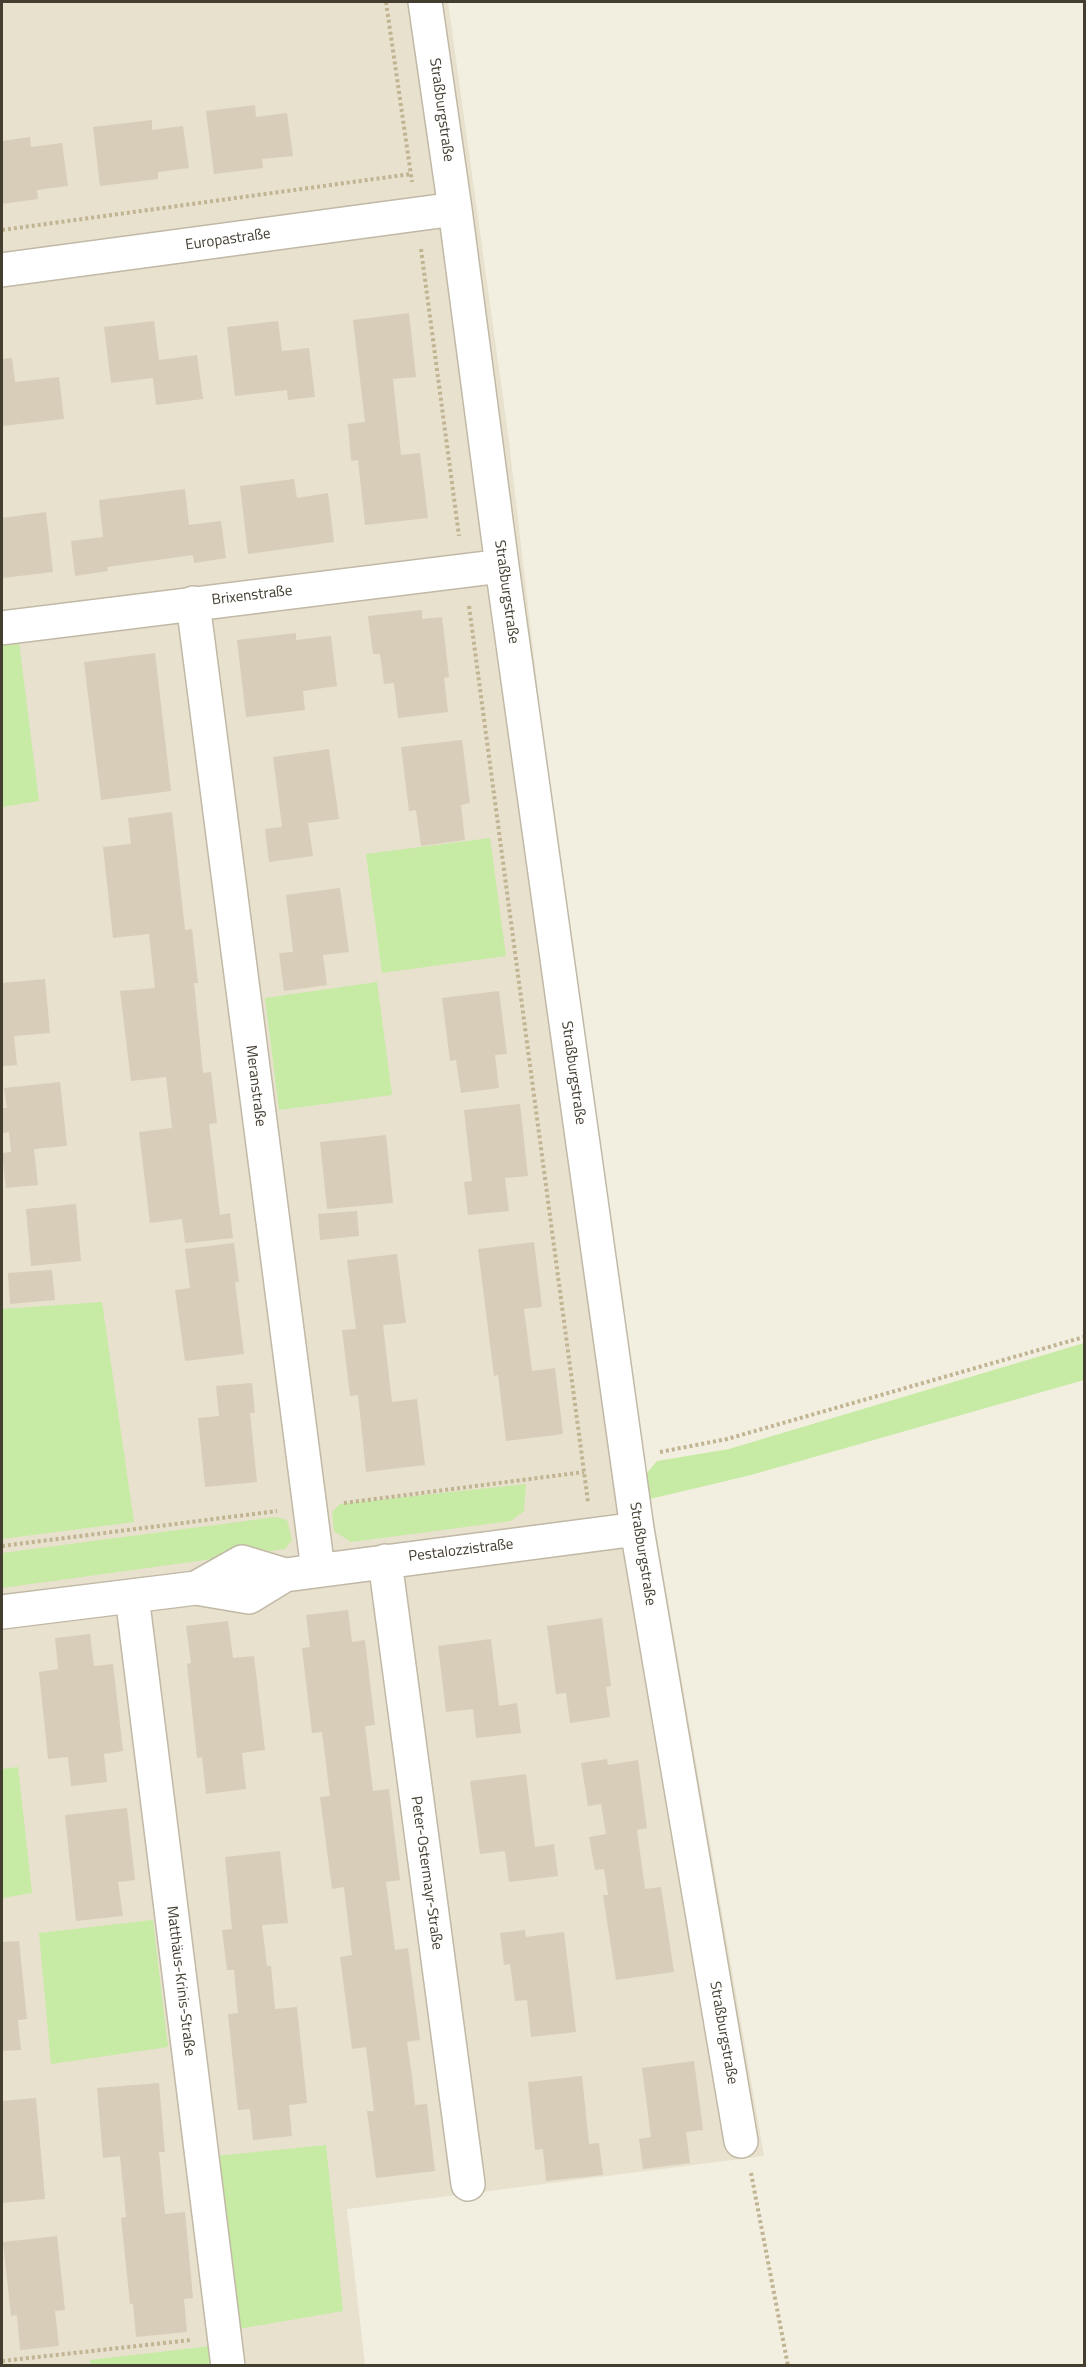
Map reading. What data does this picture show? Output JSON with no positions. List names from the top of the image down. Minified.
{"streets":{"street":["Straßburgstraße","Europastraße","Brixenstraße","Meranstraße","Pestalozzistraße","Peter-Ostermayr-Straße","Matthäus-Krinis-Straße"]},"crossings":[["Straßburgstraße","Europastraße"],["Straßburgstraße","Brixenstraße"],["Straßburgstraße","Pestalozzistraße"],["Brixenstraße","Meranstraße"],["Meranstraße","Pestalozzistraße"],["Pestalozzistraße","Peter-Ostermayr-Straße"],["Pestalozzistraße","Matthäus-Krinis-Straße"]]}
